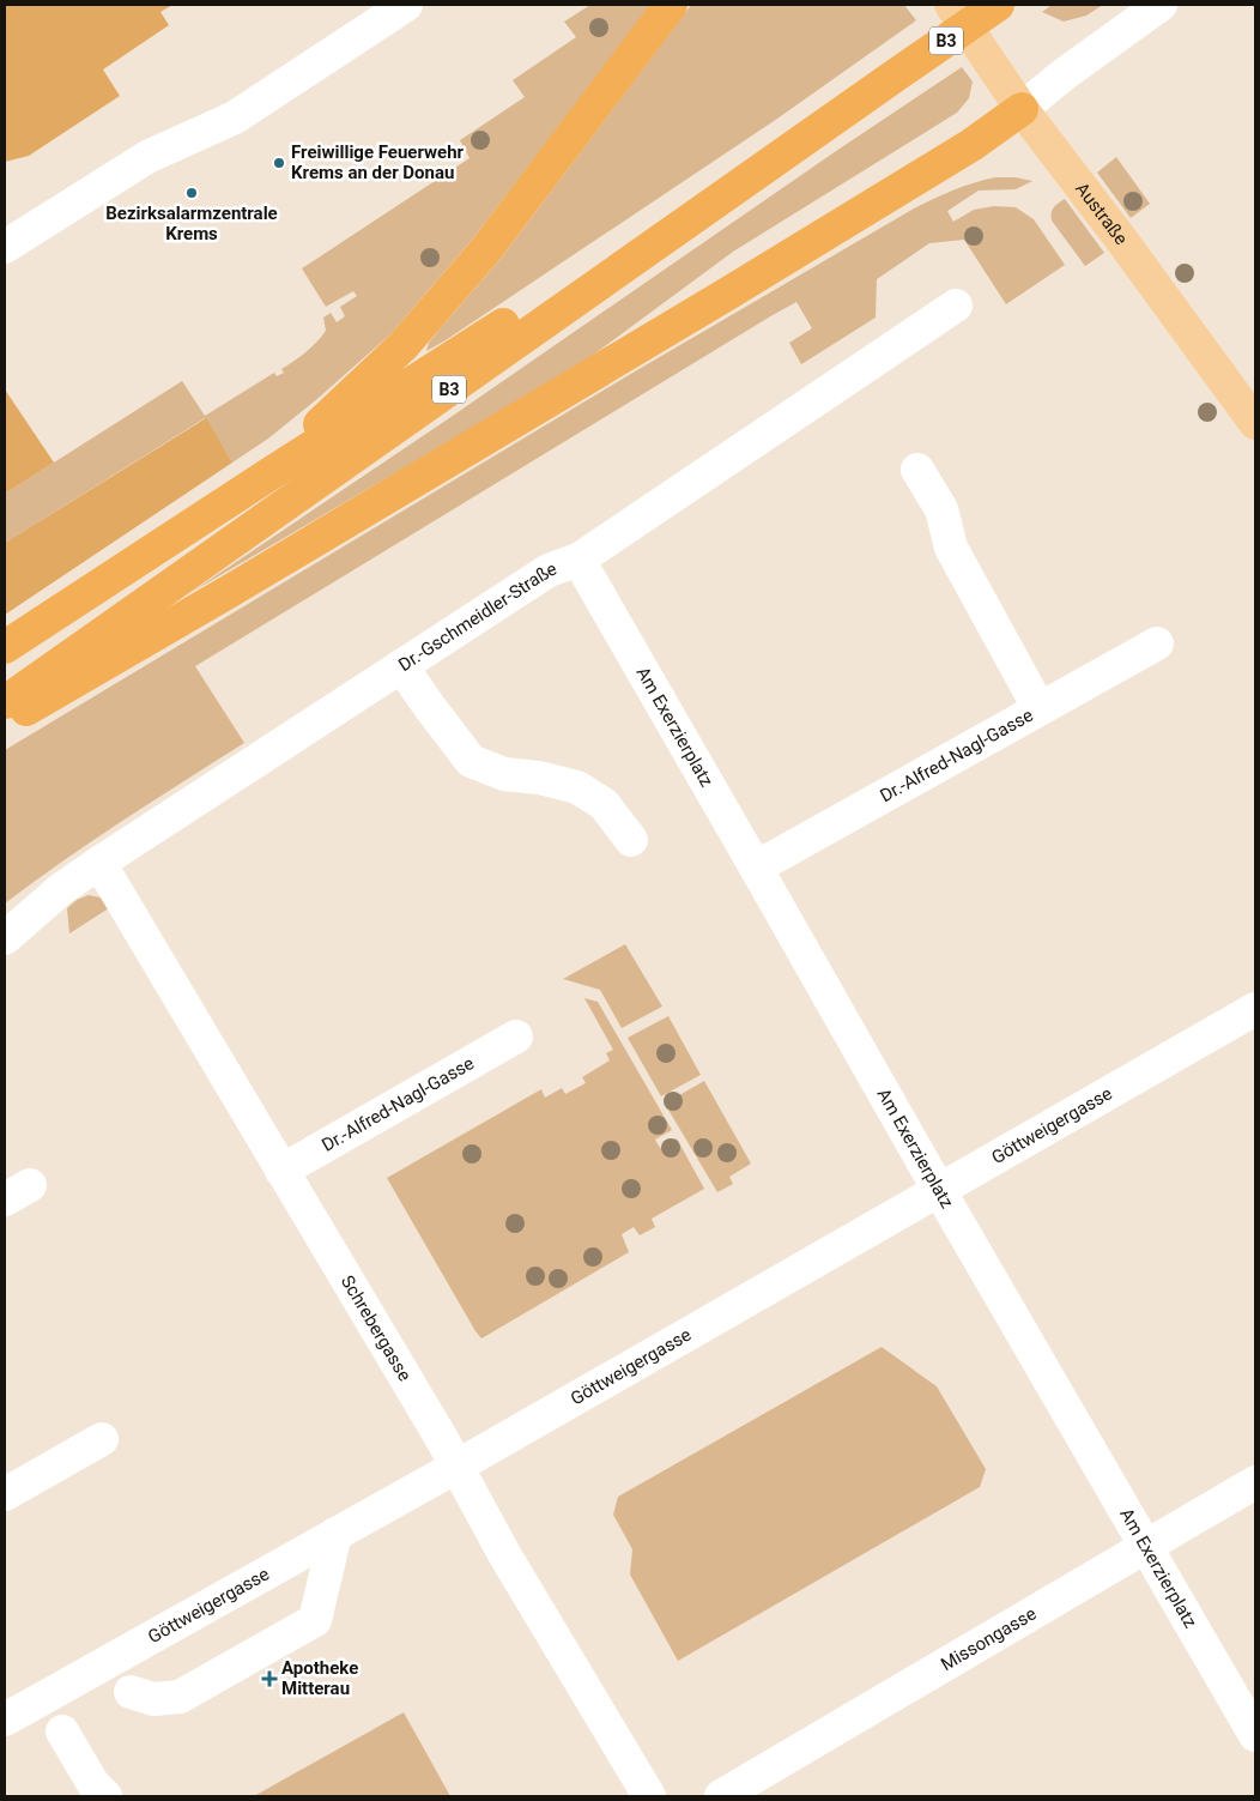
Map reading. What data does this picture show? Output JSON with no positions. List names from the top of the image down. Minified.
{"streets":{"highway":["B3"],"main road":["Austraße"],"street":["Dr.-Gschmeidler-Straße","Am Exerzierplatz","Dr.-Alfred-Nagl-Gasse","Göttweigergasse","Schrebergasse","Missongasse"]},"crossings":[["Dr.-Gschmeidler-Straße","Am Exerzierplatz"],["Dr.-Gschmeidler-Straße","Schrebergasse"],["Am Exerzierplatz","Dr.-Alfred-Nagl-Gasse"],["Am Exerzierplatz","Göttweigergasse"],["Am Exerzierplatz","Missongasse"],["Dr.-Alfred-Nagl-Gasse","Schrebergasse"],["Göttweigergasse","Schrebergasse"]],"places":{"other":["Freiwillige Feuerwehr Krems an der Donau","Bezirksalarmzentrale Krems"],"health":["Apotheke Mitterau"]}}
